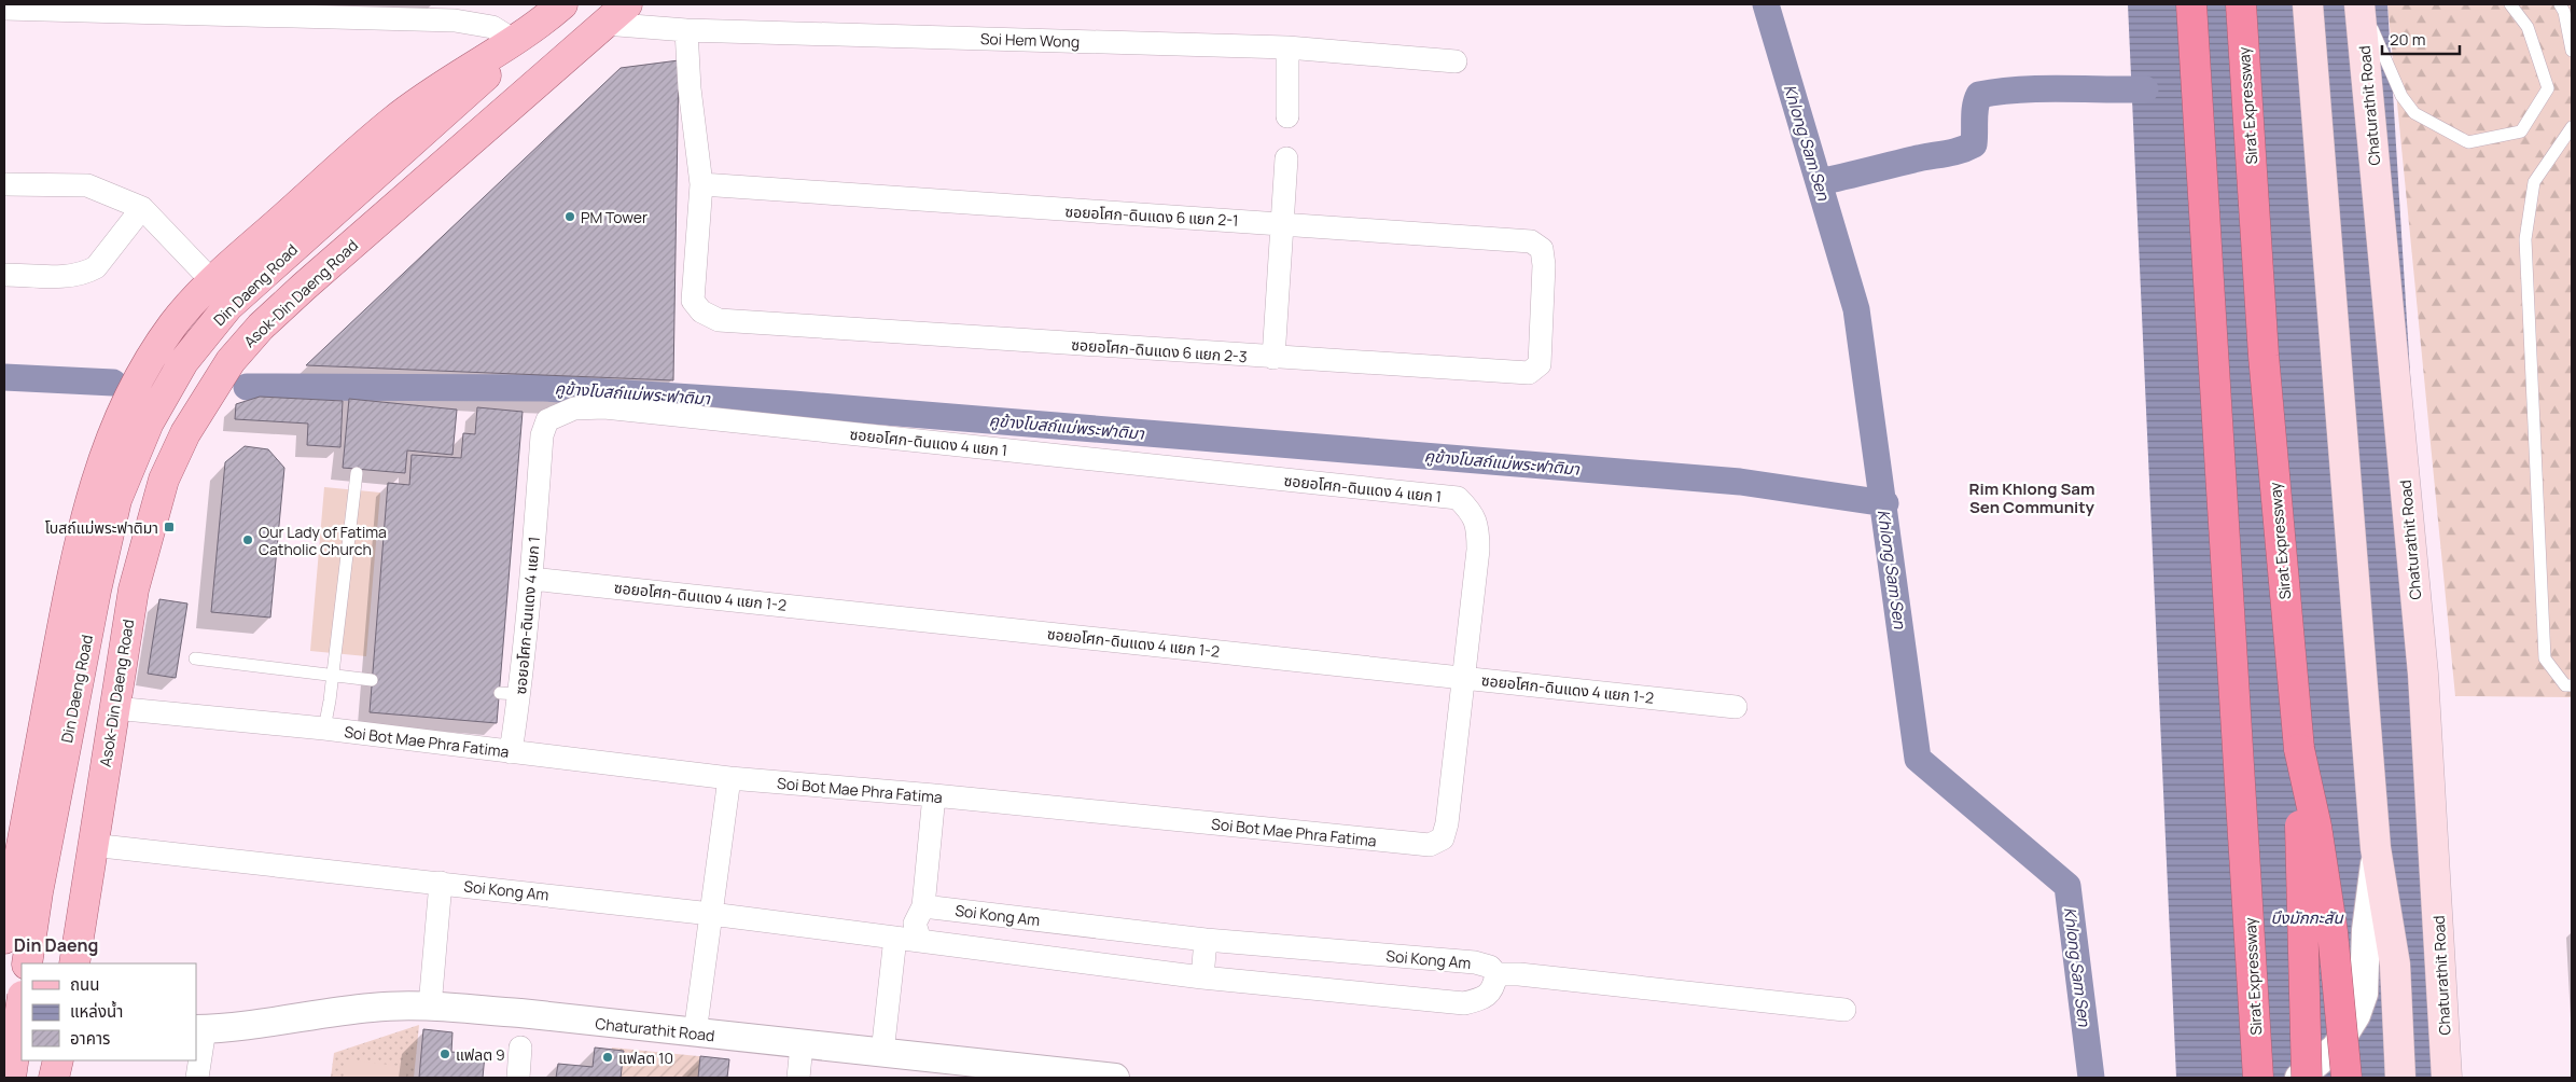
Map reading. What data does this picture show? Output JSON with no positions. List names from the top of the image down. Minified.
{"streets":{"highway":["Sirat Expressway"],"main road":["Chaturathit Road","Din Daeng Road","Asok-Din Daeng Road"],"street":["Soi Hem Wong","ซอยอโศก-ดินแดง 6 แยก 2-1","ซอยอโศก-ดินแดง 6 แยก 2-3","ซอยอโศก-ดินแดง 4 แยก 1","ซอยอโศก-ดินแดง 4 แยก 1-2","Soi Bot Mae Phra Fatima","Soi Kong Am"]},"crossings":[["Soi Hem Wong","Asok-Din Daeng Road"],["ซอยอโศก-ดินแดง 6 แยก 2-1","ซอยอโศก-ดินแดง 6 แยก 2-3"],["Asok-Din Daeng Road","Soi Bot Mae Phra Fatima"],["Asok-Din Daeng Road","Soi Kong Am"],["ซอยอโศก-ดินแดง 4 แยก 1","ซอยอโศก-ดินแดง 4 แยก 1-2"],["ซอยอโศก-ดินแดง 4 แยก 1","Soi Bot Mae Phra Fatima"],["ซอยอโศก-ดินแดง 4 แยก 1-2","Soi Bot Mae Phra Fatima"]],"districts":["Rim Khlong Sam Sen Community","Din Daeng"],"water":["Khlong Sam Sen","คูข้างโบสถ์แม่พระฟาติมา","บึงมักกะสัน"],"places":{"other":["PM Tower","Our Lady of Fatima Catholic Church","แฟลต 9","แฟลต 10"],"transit":["โบสถ์แม่พระฟาติมา"]},"legend":["ถนน","แหล่งน้ำ","อาคาร"],"scale_bar":"20 m"}
